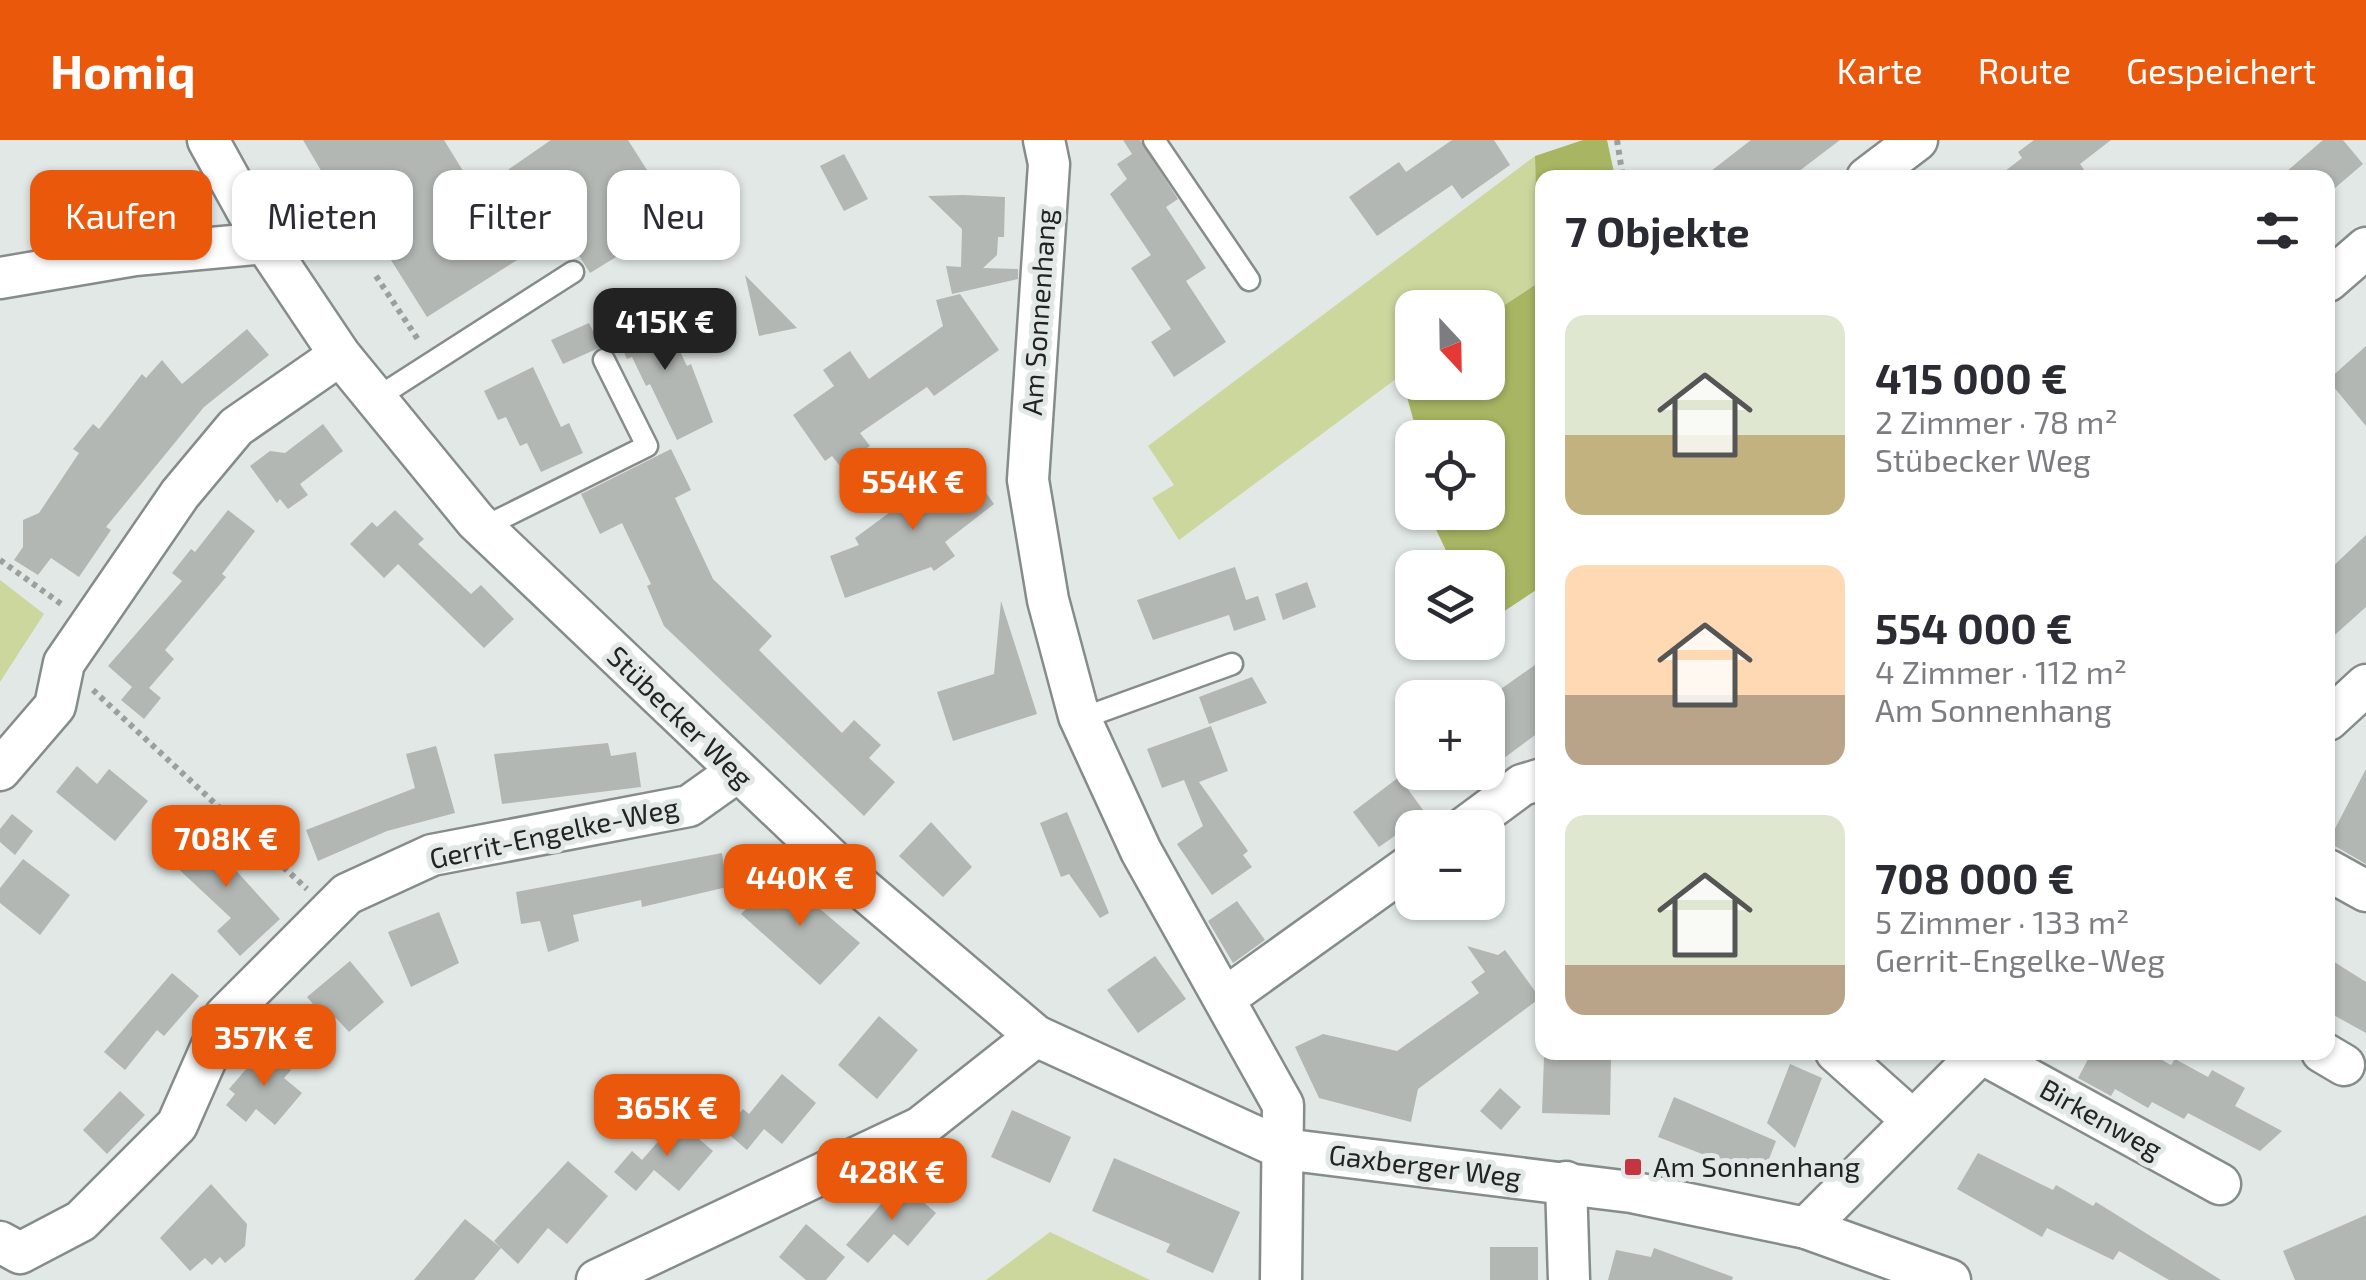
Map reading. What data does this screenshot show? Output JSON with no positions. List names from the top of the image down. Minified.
{"streets":{"street":["Am Sonnenhang","Stübecker Weg","Gerrit-Engelke-Weg","Birkenweg","Gaxberger Weg"]},"crossings":[["Am Sonnenhang","Stübecker Weg"],["Am Sonnenhang","Gaxberger Weg"],["Stübecker Weg","Gerrit-Engelke-Weg"],["Stübecker Weg","Gaxberger Weg"],["Birkenweg","Gaxberger Weg"]],"places":{"transit":["Am Sonnenhang"]},"north":"bottom","page":{"header":"Homiq","nav":["Karte","Route","Gespeichert"],"chip":["Kaufen","Mieten","Filter","Neu"],"heading":"7 Objekte","price":["415K €","554K €","708K €","440K €","357K €","365K €","428K €"],"map_buttons":["+","−"],"list":[{"name":"415 000 €","note":"2 Zimmer · 78 m² · Stübecker Weg"},{"name":"554 000 €","note":"4 Zimmer · 112 m² · Am Sonnenhang"},{"name":"708 000 €","note":"5 Zimmer · 133 m² · Gerrit-Engelke-Weg"}]}}
